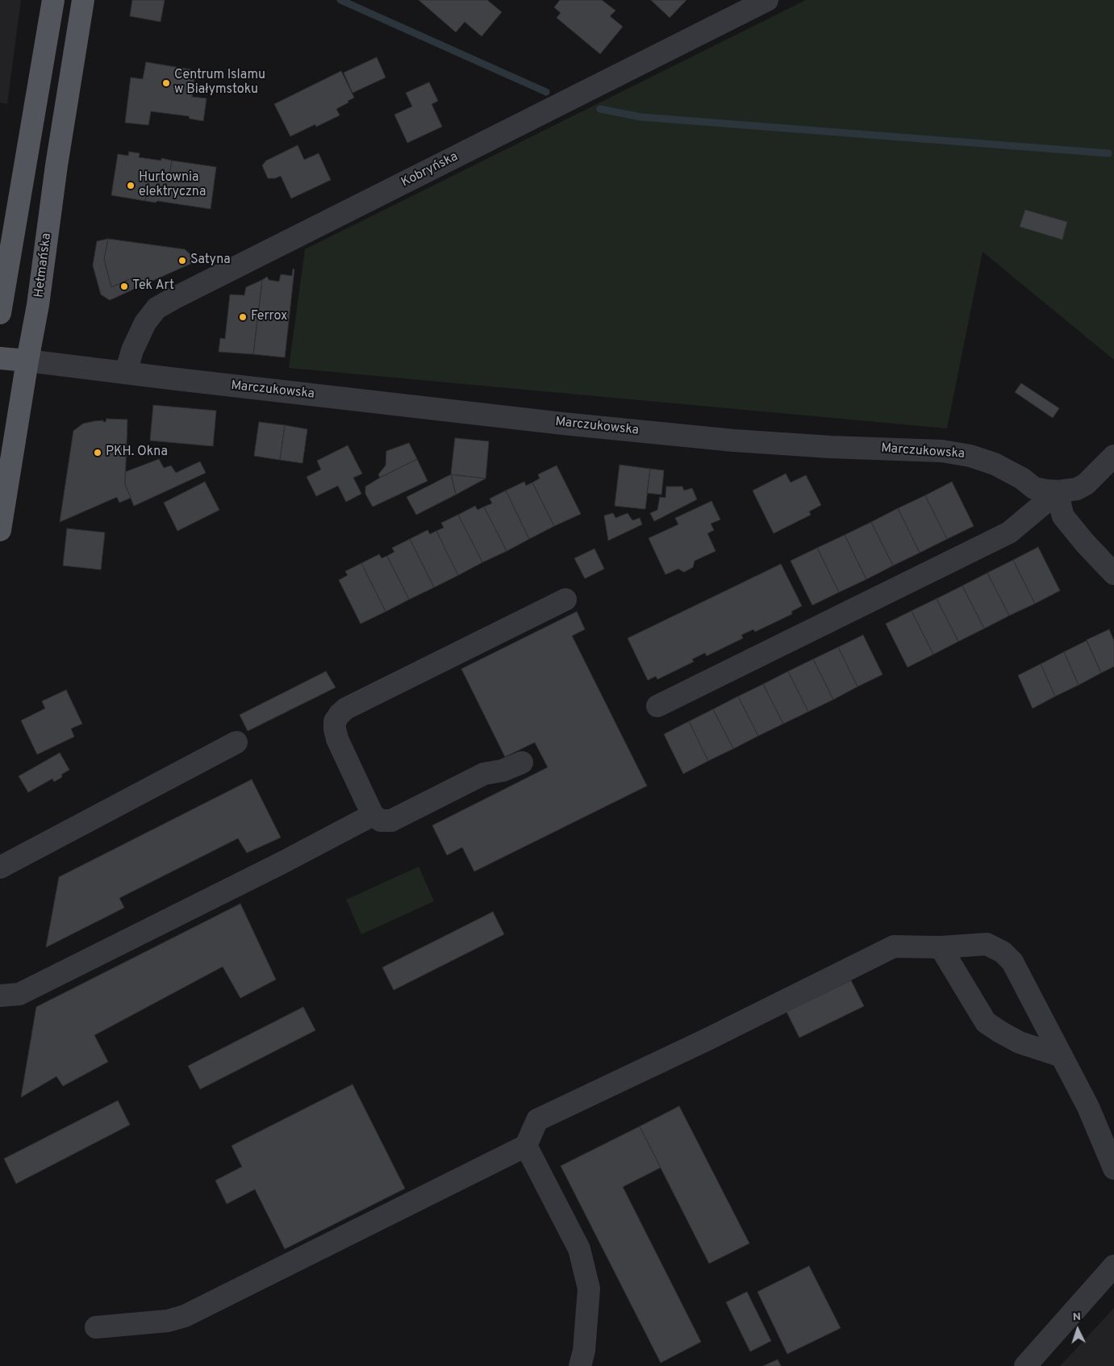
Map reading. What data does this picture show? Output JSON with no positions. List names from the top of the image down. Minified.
{"streets":{"main road":["Hetmańska"],"street":["Kobryńska","Marczukowska"]},"crossings":[["Kobryńska","Marczukowska"],["Hetmańska","Marczukowska"]],"places":["Centrum Islamu w Białymstoku","Hurtownia elektryczna","Satyna","Tek Art","Ferrox","PKH. Okna"],"north":"top"}
